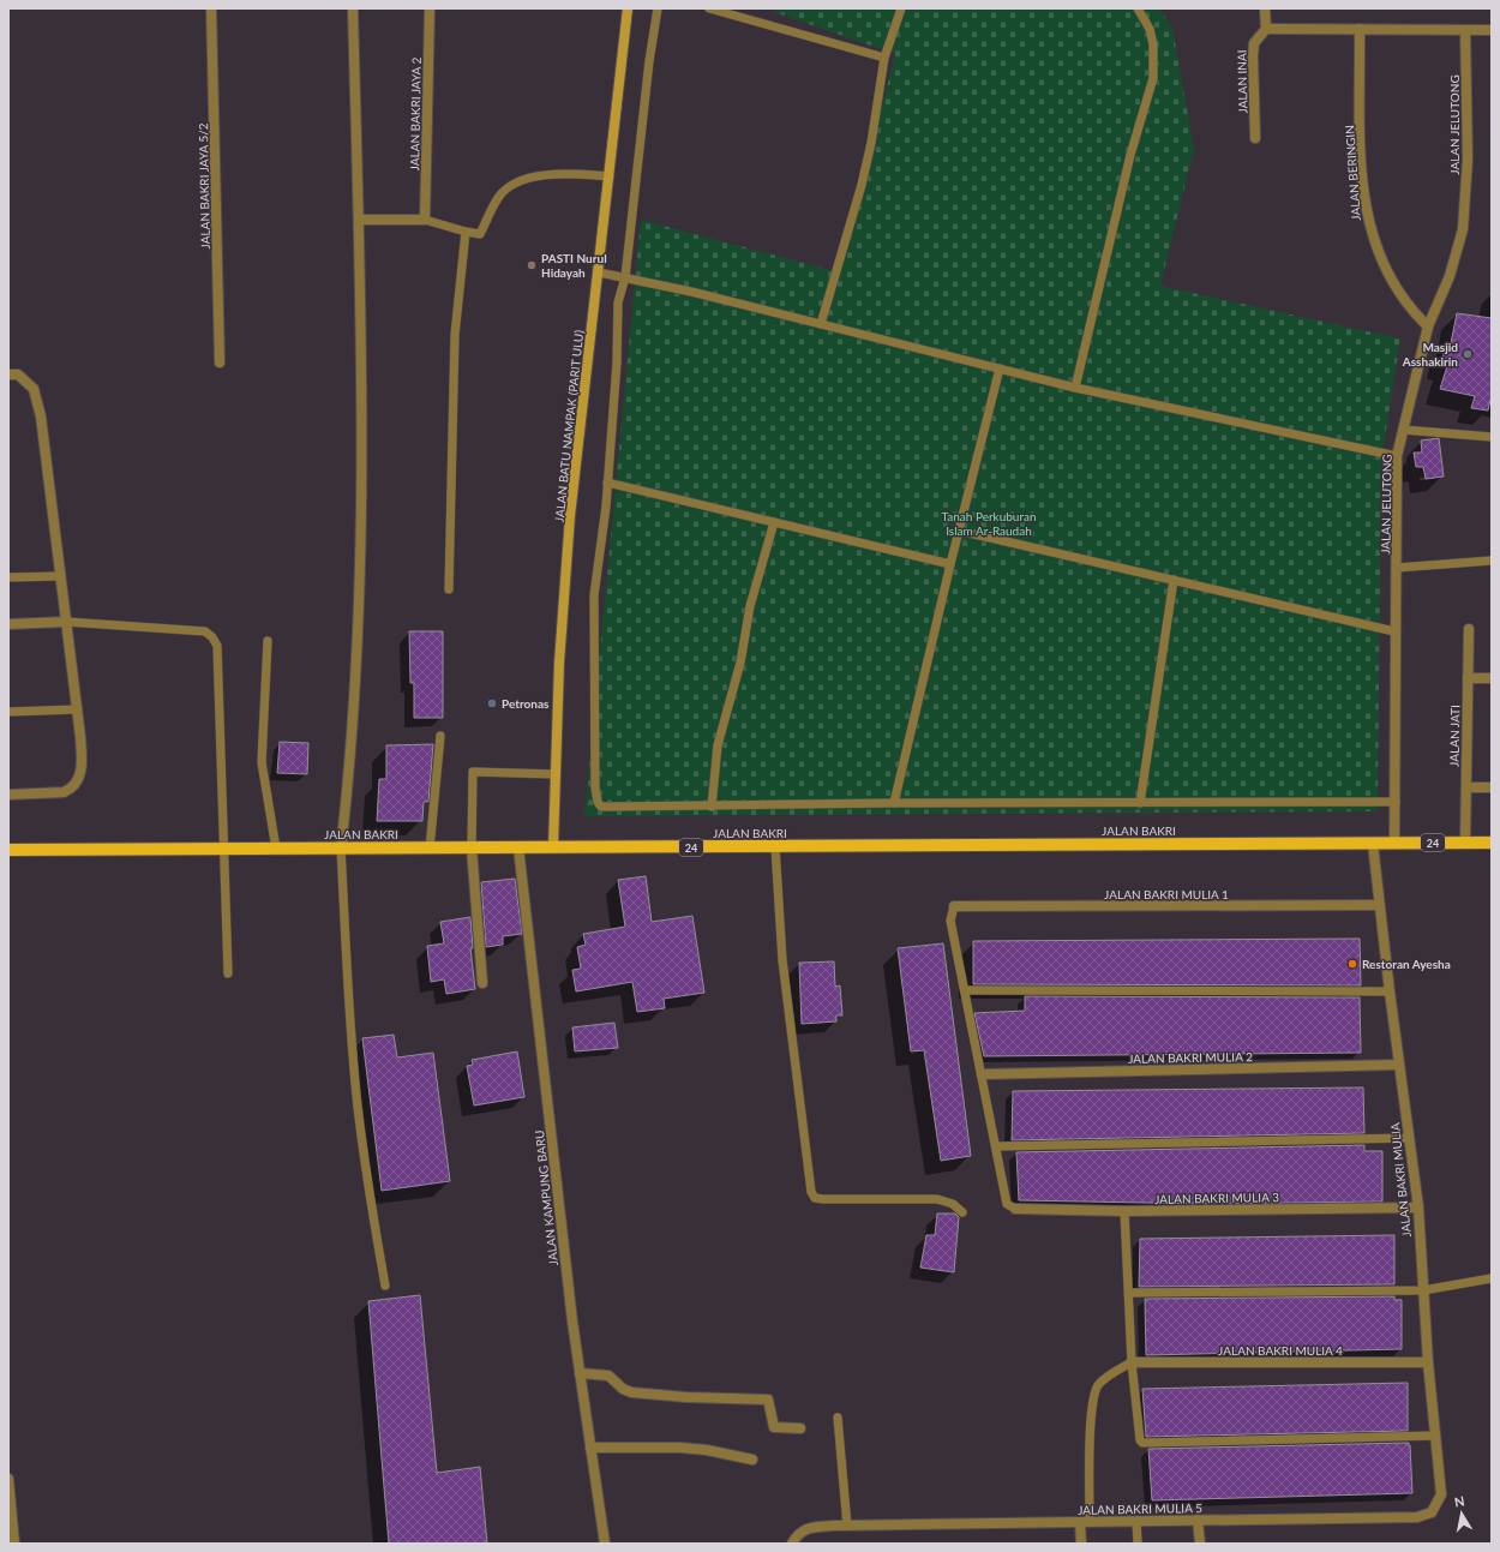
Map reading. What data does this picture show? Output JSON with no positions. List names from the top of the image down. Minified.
{"streets":{"main road":["JALAN BAKRI","24"],"street":["JALAN INAI","JALAN BAKRI JAYA 2","JALAN JELUTONG","JALAN BERINGIN","JALAN BAKRI JAYA 5/2","JALAN BATU NAMPAK (PARIT ULU)","JALAN JATI","JALAN BAKRI MULIA 1","JALAN BAKRI MULIA 2","JALAN BAKRI MULIA","JALAN KAMPUNG BARU","JALAN BAKRI MULIA 3","JALAN BAKRI MULIA 4","JALAN BAKRI MULIA 5"]},"crossings":[["JALAN JELUTONG","JALAN BERINGIN"],["JALAN JELUTONG","JALAN BAKRI"],["JALAN BATU NAMPAK (PARIT ULU)","JALAN BAKRI"],["JALAN JATI","JALAN BAKRI"],["JALAN BAKRI","JALAN BAKRI MULIA"],["JALAN BAKRI","JALAN KAMPUNG BARU"],["JALAN BAKRI MULIA 1","JALAN BAKRI MULIA"],["JALAN BAKRI MULIA 2","JALAN BAKRI MULIA"],["JALAN BAKRI MULIA","JALAN BAKRI MULIA 3"],["JALAN BAKRI MULIA","JALAN BAKRI MULIA 4"],["JALAN BAKRI MULIA","JALAN BAKRI MULIA 5"]],"parks":["Tanah Perkuburan Islam Ar-Raudah"],"places":["PASTI Nurul Hidayah","Masjid Asshakirin","Petronas","Restoran Ayesha"],"north":"top"}
